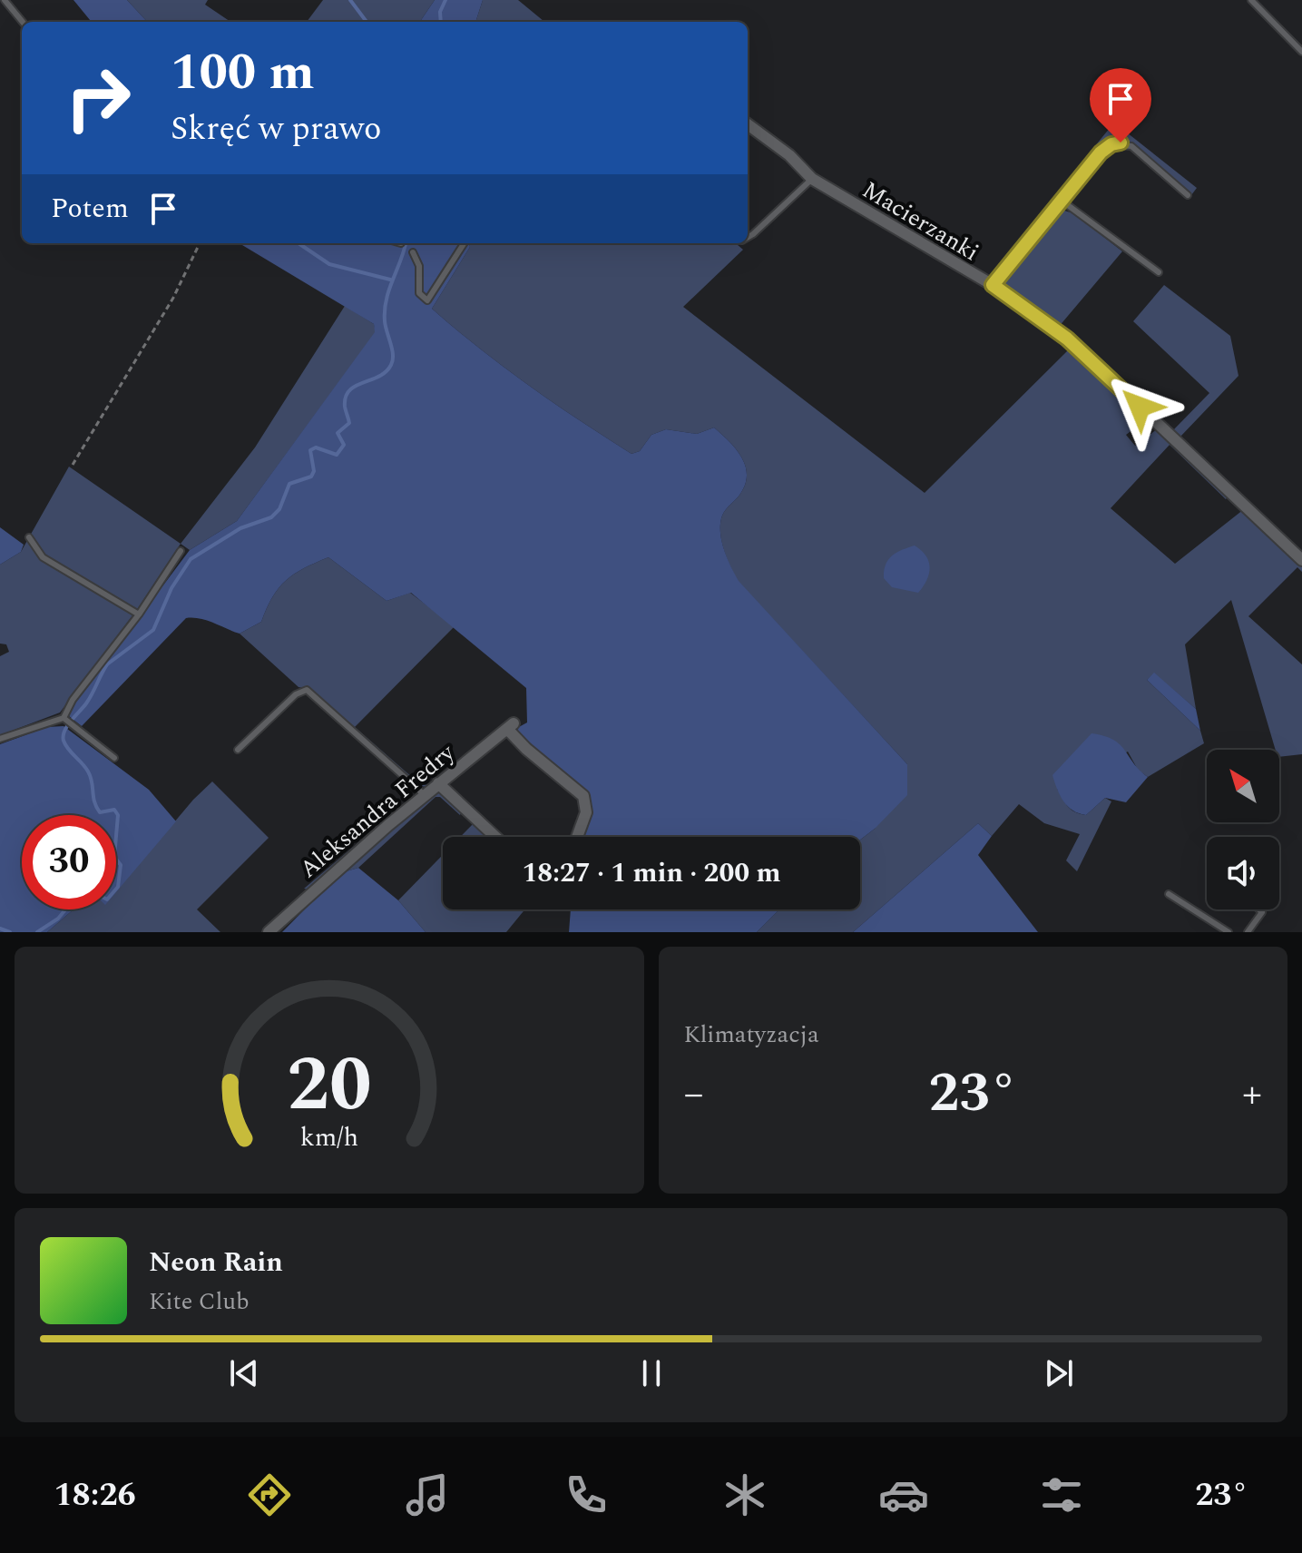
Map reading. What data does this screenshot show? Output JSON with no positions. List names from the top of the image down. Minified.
{"streets":{"street":["Macierzanki","Aleksandra Fredry"]},"north":"top left","page":{"turn":["100 m","Skręć w prawo"],"then":"Potem","limit":"30","trip":"18:27 · 1 min · 200 m","tile":"Klimatyzacja","heat":["−","23°","+"],"song":["Neon Rain","Kite Club"],"tabs":["18:26","23°"],"gauge":["20","km/h"]}}
